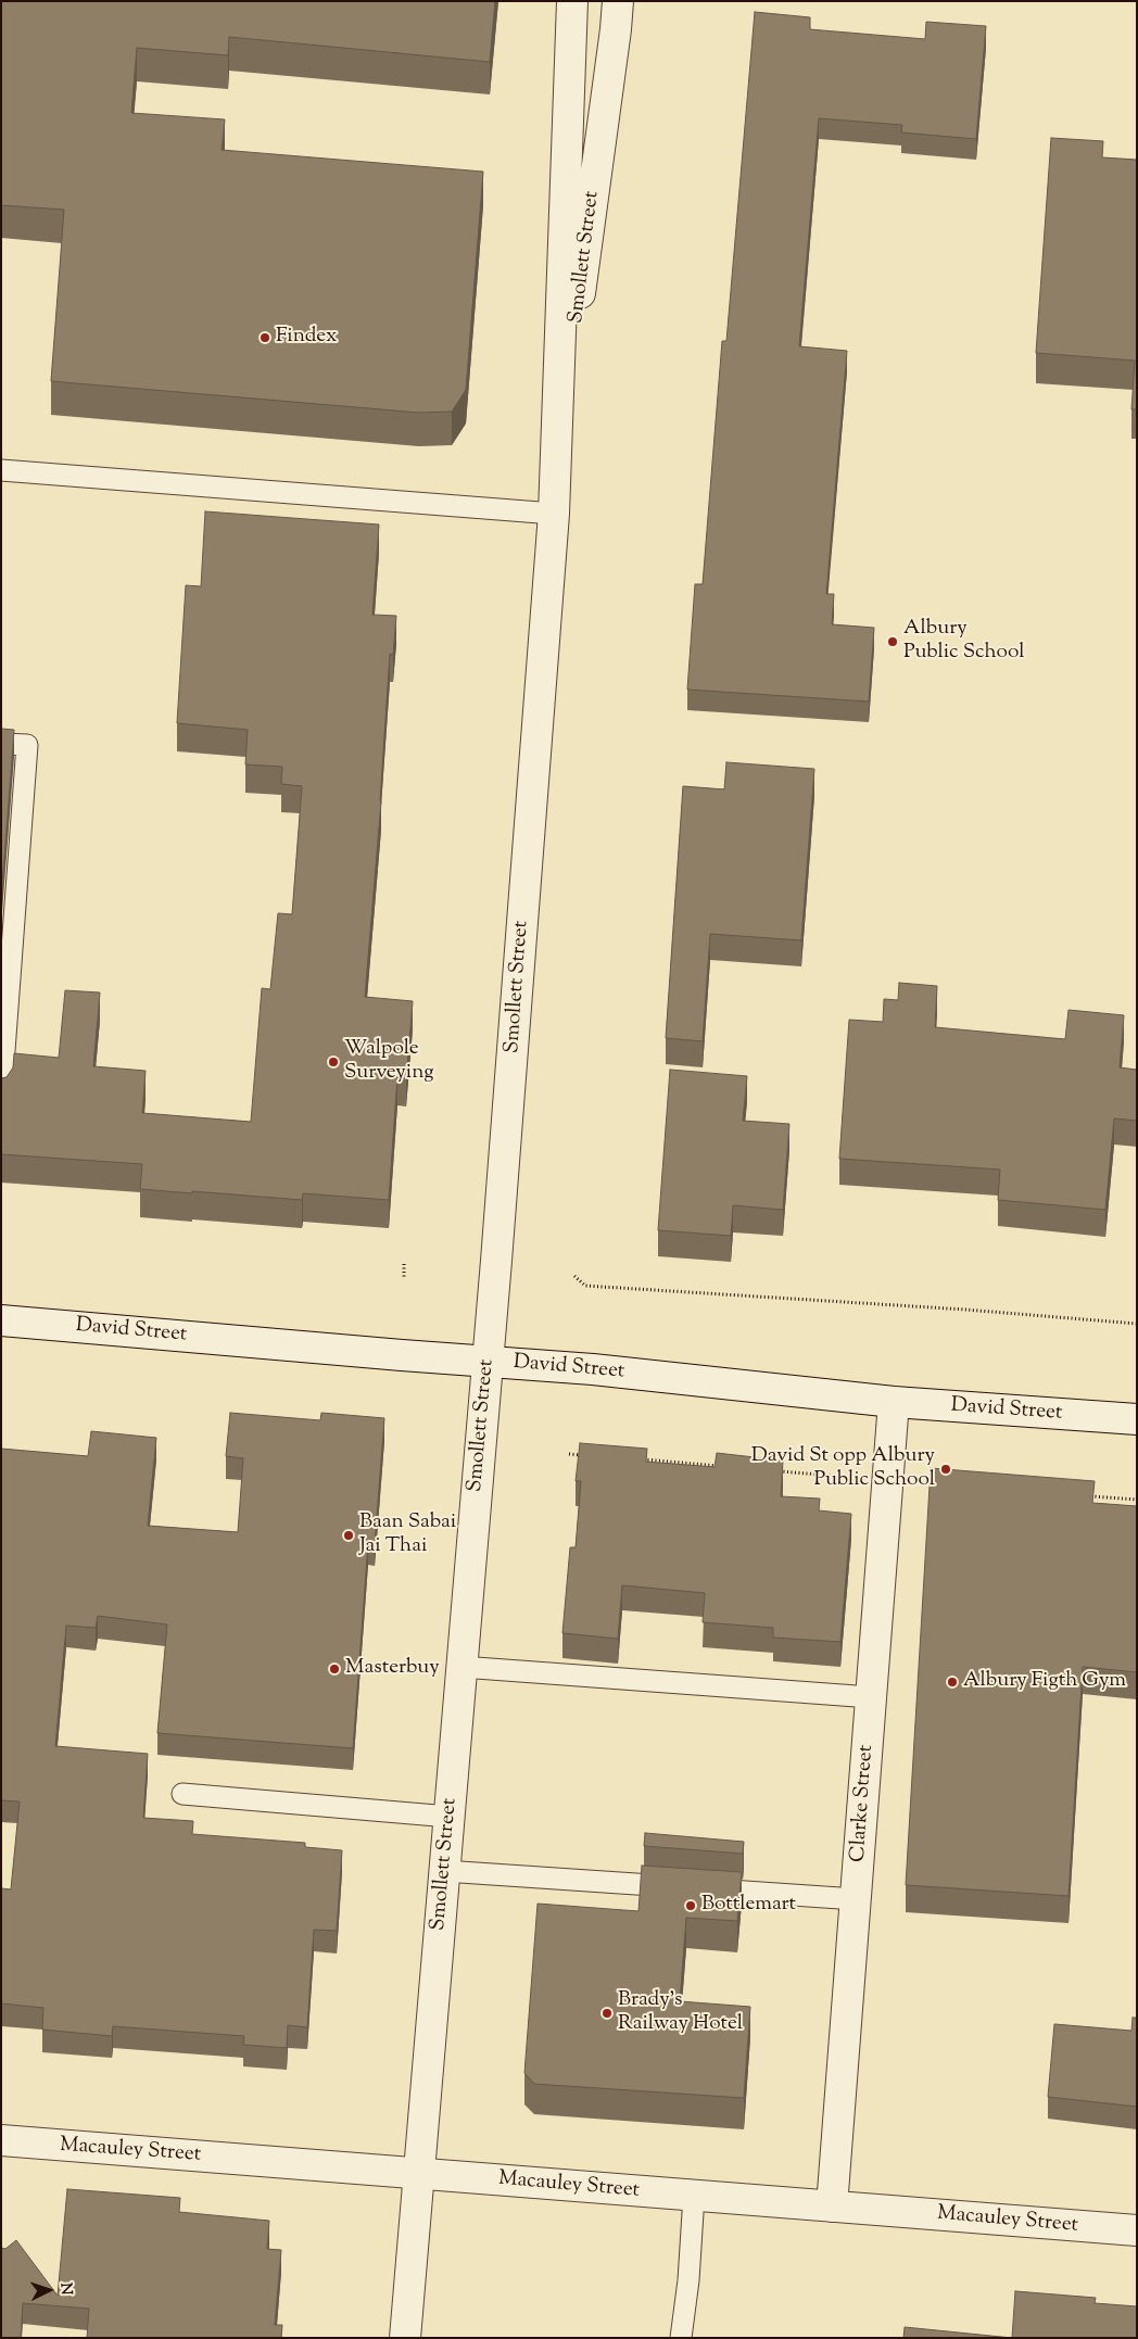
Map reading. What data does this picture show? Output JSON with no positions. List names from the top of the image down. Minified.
{"streets":{"street":["Smollett Street","David Street","Clarke Street","Macauley Street"]},"crossings":[["Smollett Street","David Street"],["Smollett Street","Macauley Street"],["David Street","Clarke Street"],["Clarke Street","Macauley Street"]],"places":["Findex","Albury Public School","Walpole Surveying","David St opp Albury Public School","Baan Sabai Jai Thai","Masterbuy","Albury Figth Gym","Bottlemart","Brady's Railway Hotel"],"north":"right"}
